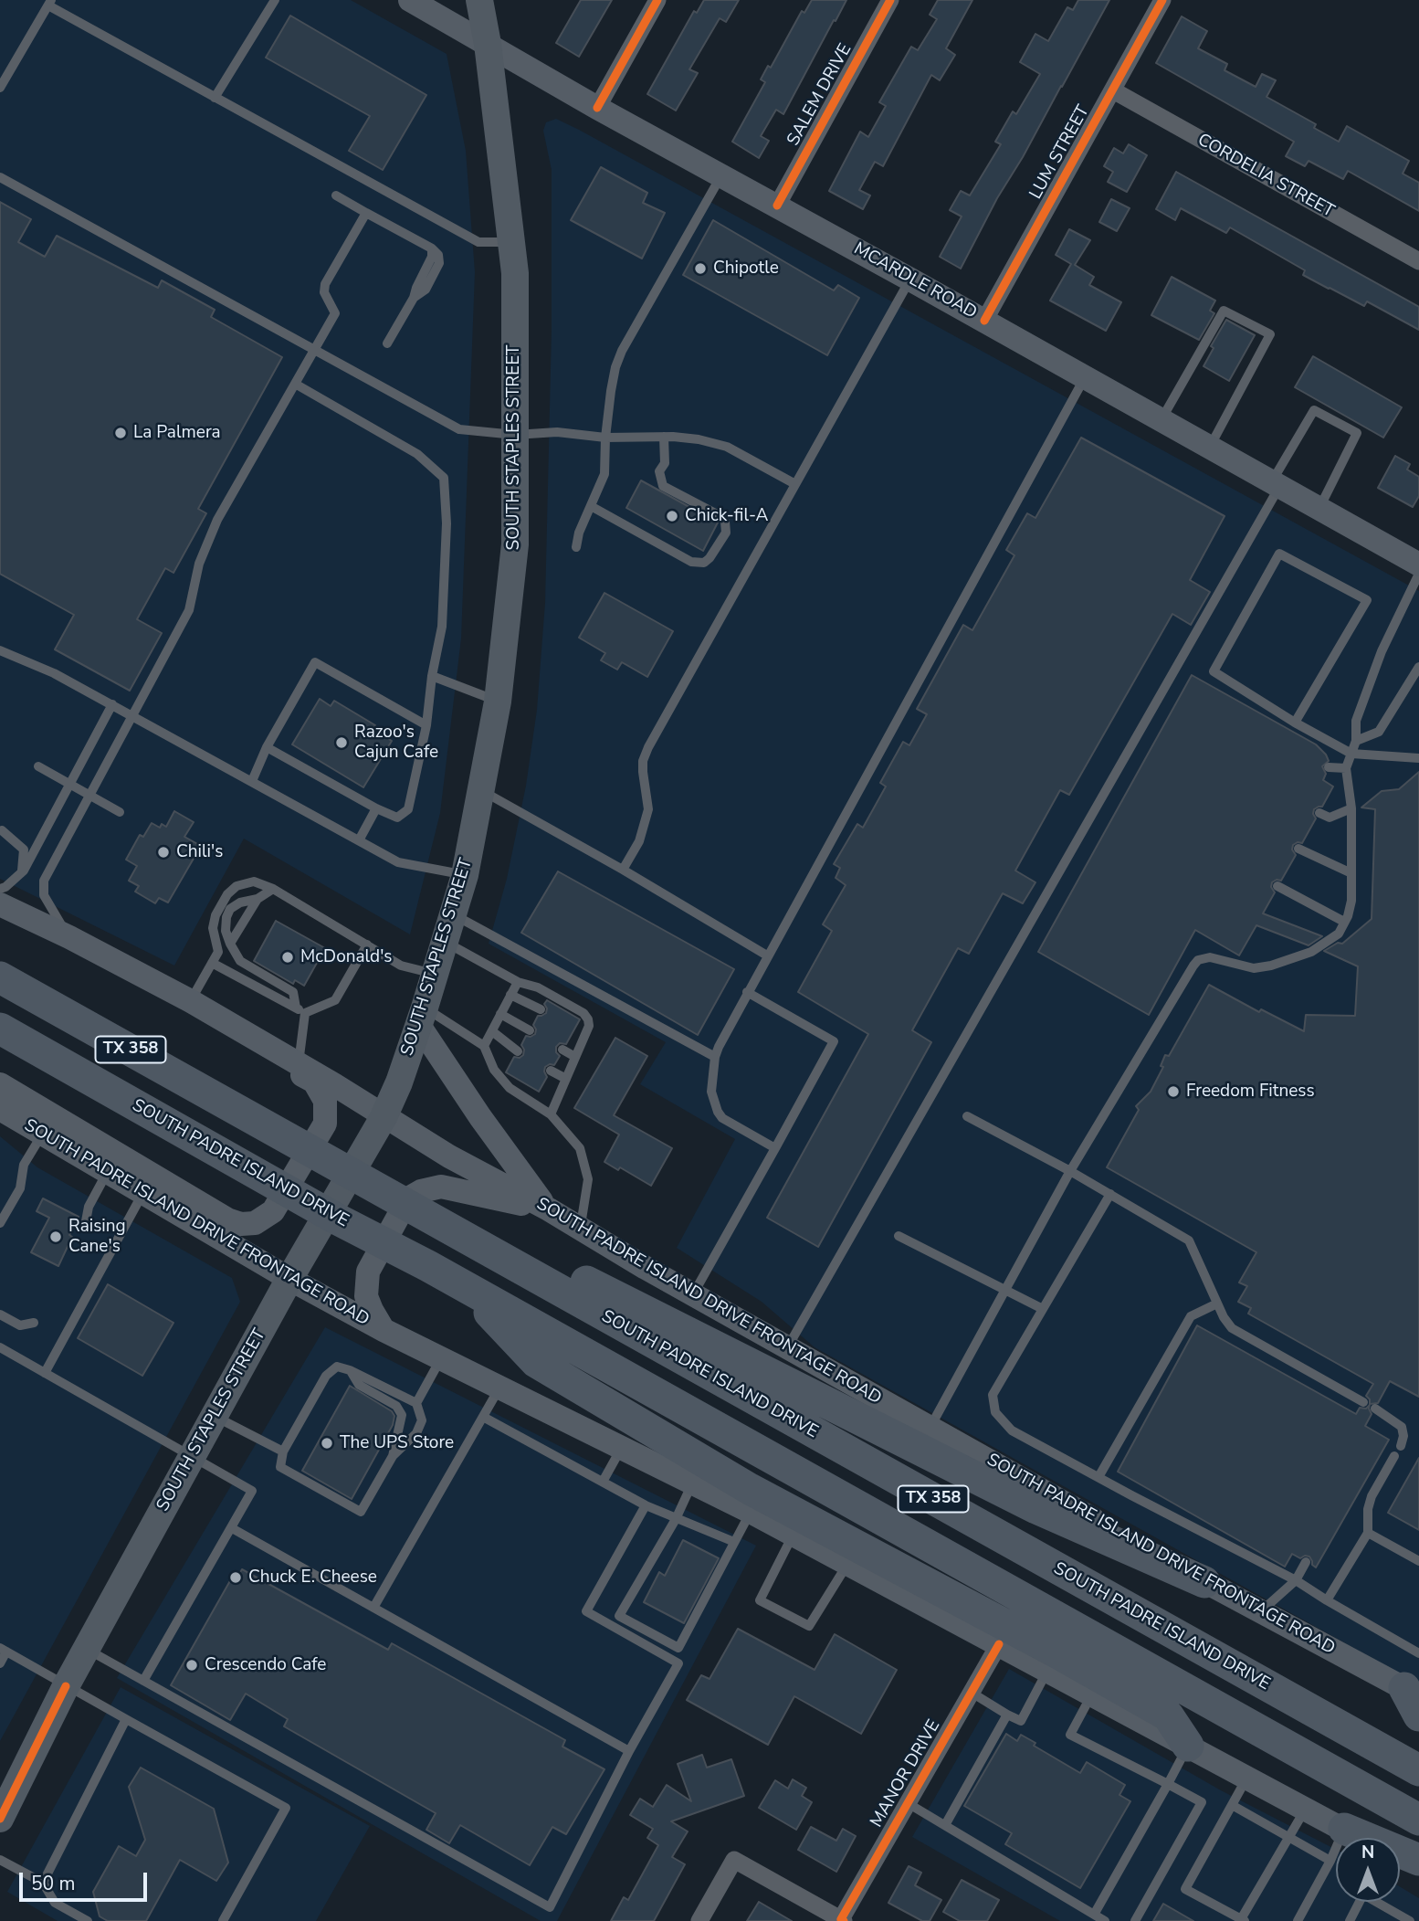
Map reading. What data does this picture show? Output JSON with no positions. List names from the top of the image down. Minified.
{"streets":{"highway":["TX 358","SOUTH PADRE ISLAND DRIVE"],"main road":["MCARDLE ROAD","SOUTH STAPLES STREET","SOUTH PADRE ISLAND DRIVE FRONTAGE ROAD"],"street":["SALEM DRIVE","LUM STREET","CORDELIA STREET","MANOR DRIVE"]},"crossings":[["SALEM DRIVE","MCARDLE ROAD"],["LUM STREET","CORDELIA STREET"],["LUM STREET","MCARDLE ROAD"],["MCARDLE ROAD","SOUTH STAPLES STREET"],["SOUTH STAPLES STREET","SOUTH PADRE ISLAND DRIVE FRONTAGE ROAD"],["SOUTH PADRE ISLAND DRIVE FRONTAGE ROAD","MANOR DRIVE"]],"places":["Chipotle","La Palmera","Chick-fil-A","Razoo's Cajun Cafe","Chili's","McDonald's","Freedom Fitness","Raising Cane's","The UPS Store","Chuck E. Cheese","Crescendo Cafe"],"scale_bar":"50 m","north":"top"}
